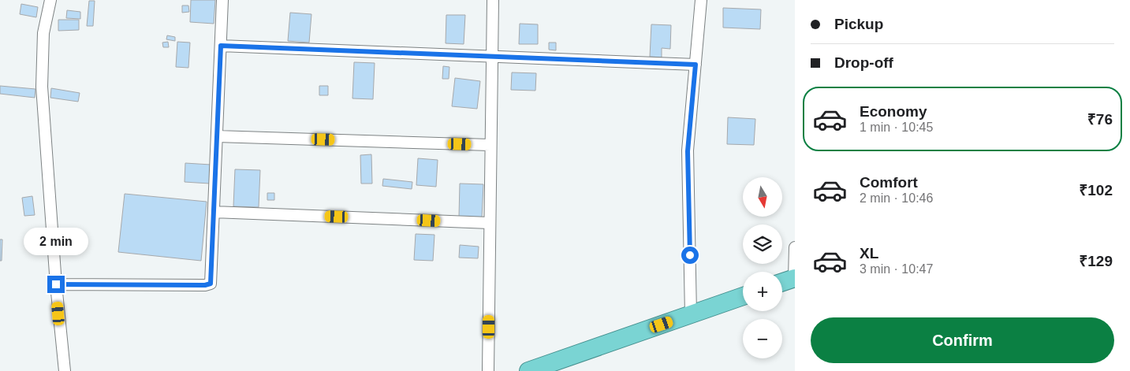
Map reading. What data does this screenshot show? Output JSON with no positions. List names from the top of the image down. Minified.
{"north":"bottom","page":{"banner":["Pickup","Drop-off"],"list":[{"name":"Economy","note":"1 min · 10:45","value":"₹76"},{"name":"Comfort","note":"2 min · 10:46","value":"₹102"},{"name":"XL","note":"3 min · 10:47","value":"₹129"}],"map_buttons":["+","−"],"bubble":"2 min","buttons":"Confirm"}}
